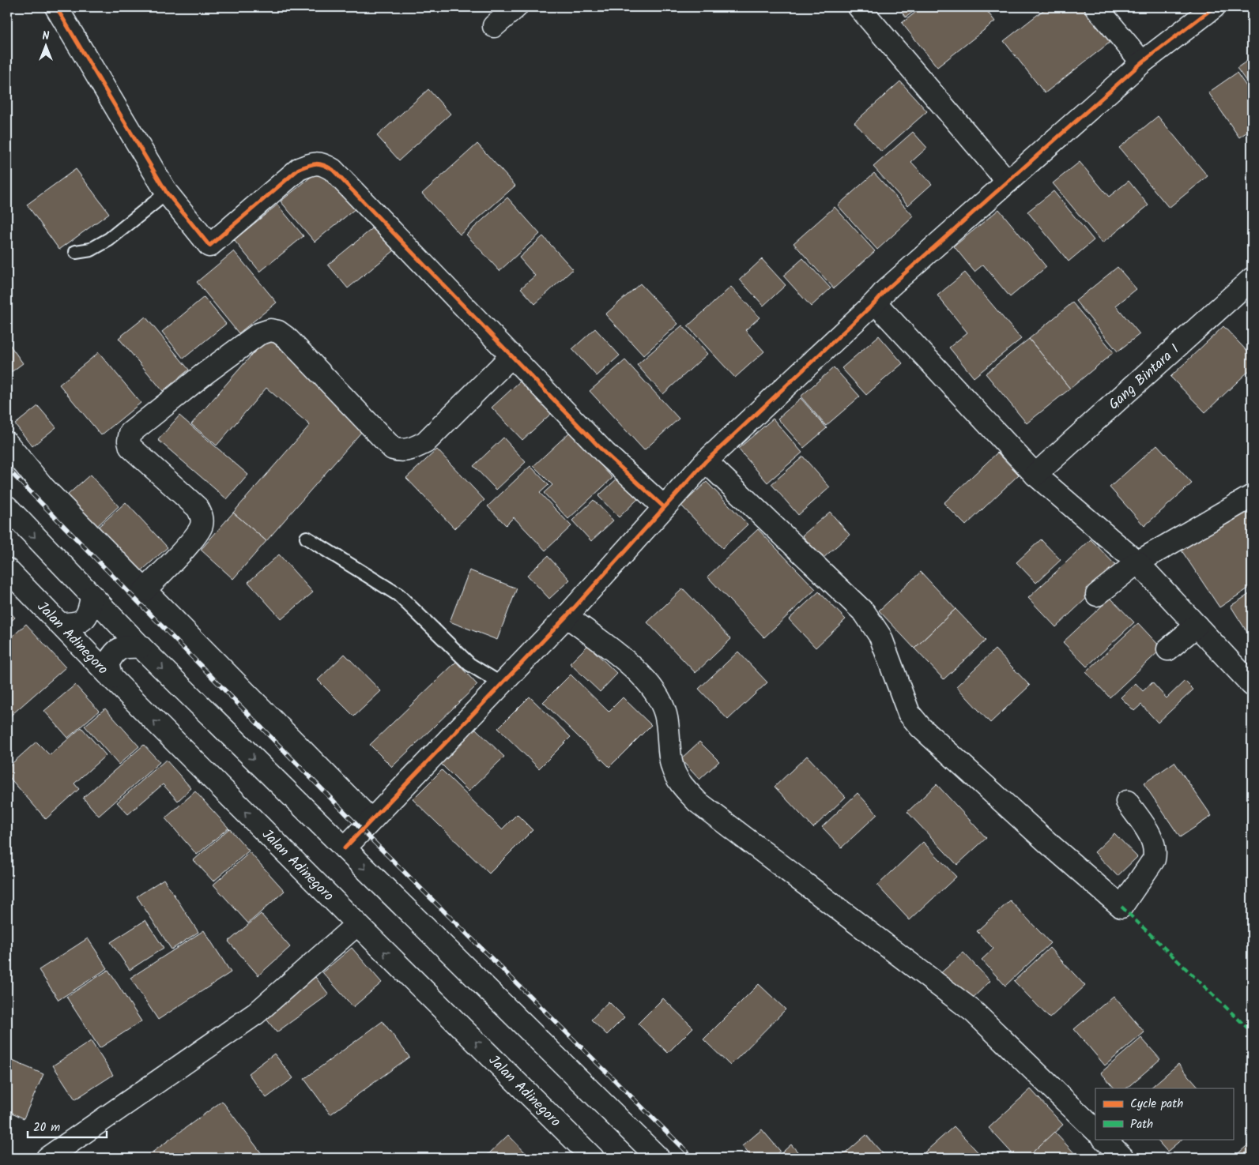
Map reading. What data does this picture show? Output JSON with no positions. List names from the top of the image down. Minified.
{"streets":{"main road":["Gang Bintara I","Jalan Adinegoro"]},"legend":["Cycle path","Path"],"scale_bar":"20 m","north":"top"}
